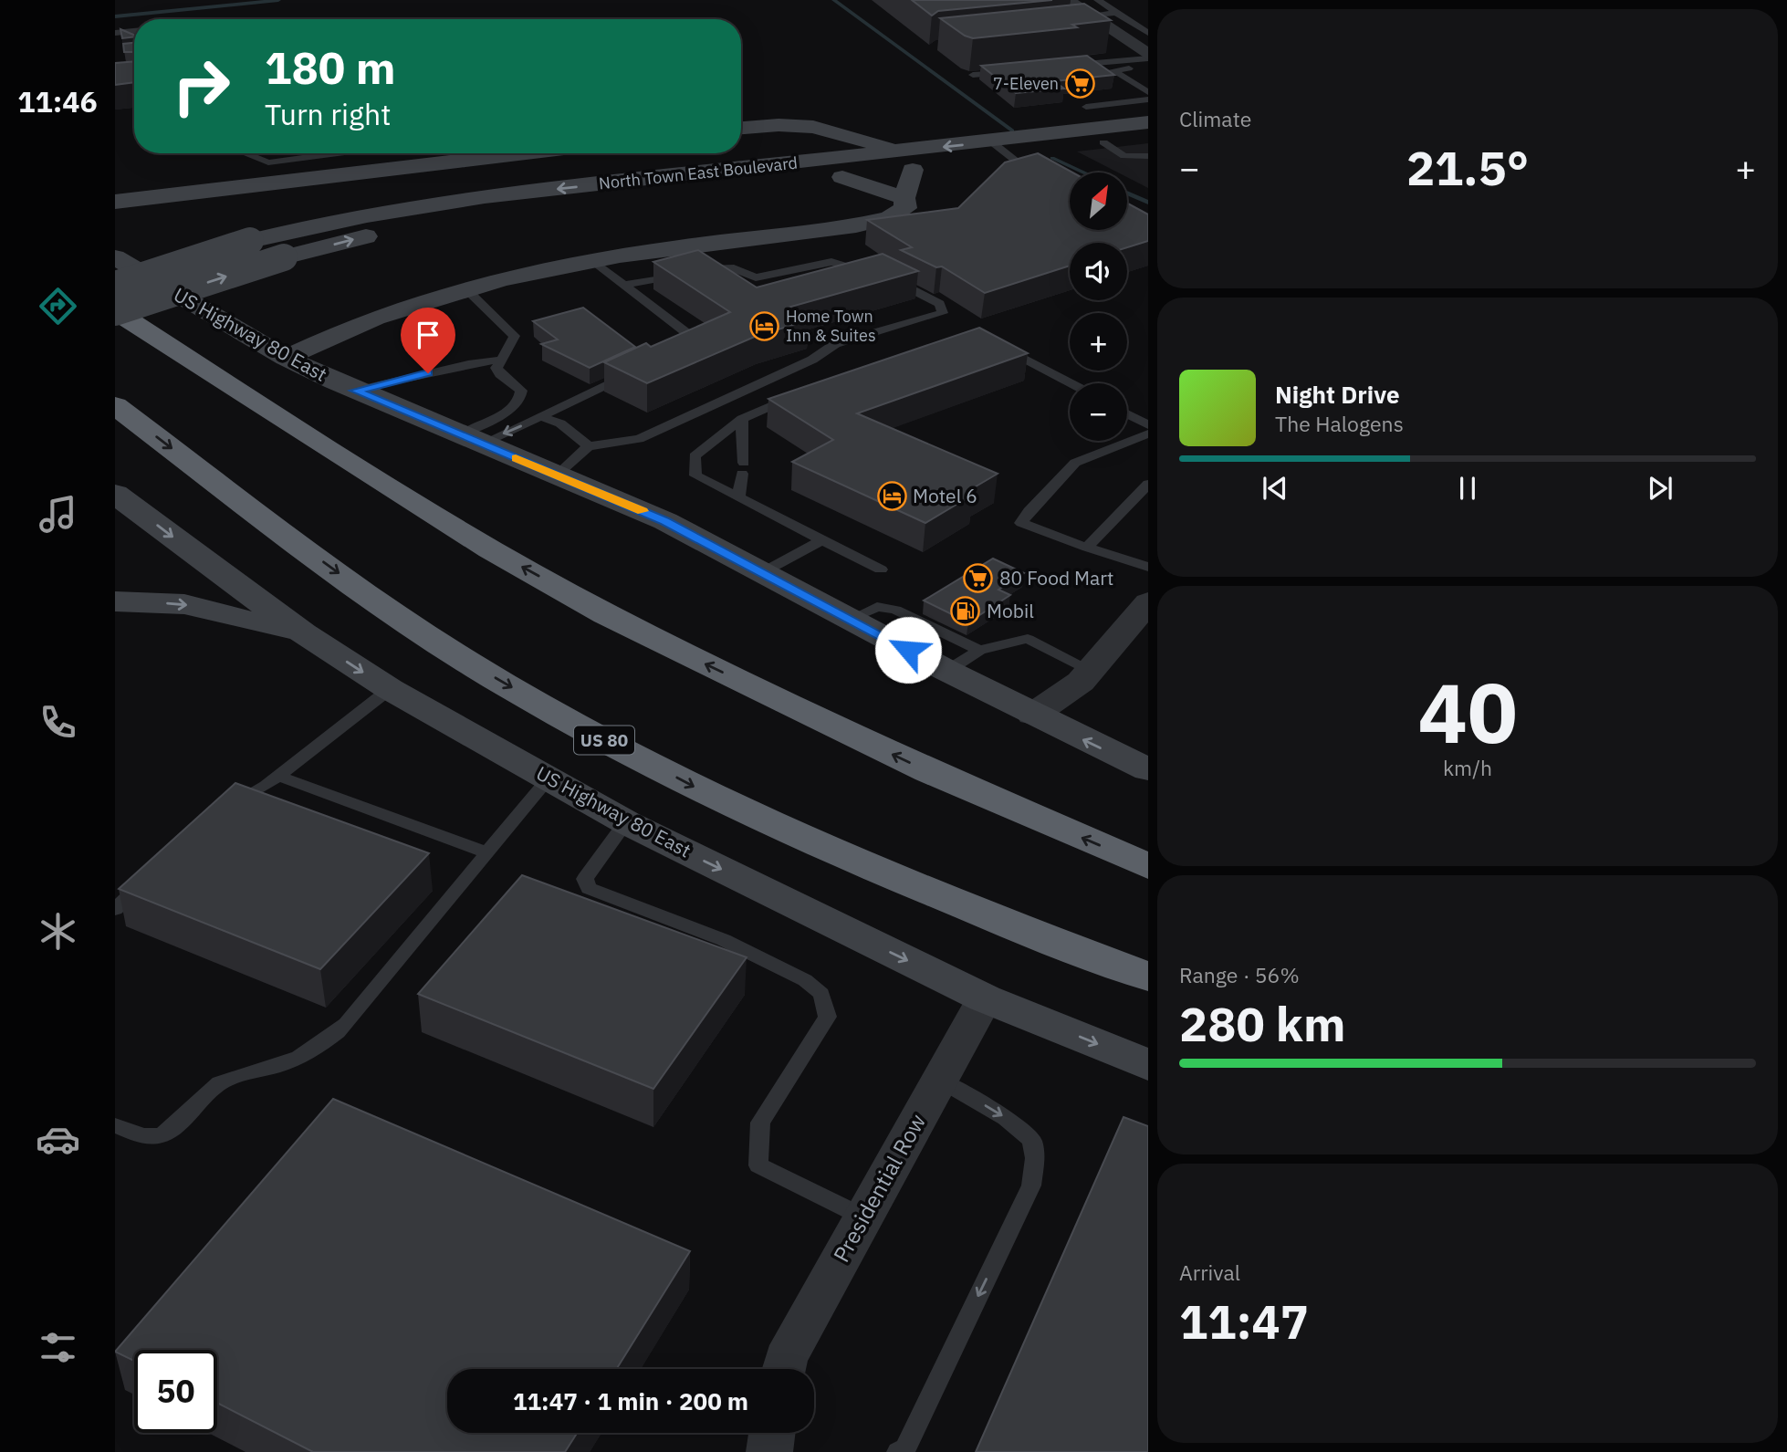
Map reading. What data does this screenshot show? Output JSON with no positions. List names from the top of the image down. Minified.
{"streets":{"highway":["US 80"],"main road":["North Town East Boulevard","US Highway 80 East"],"street":["Presidential Row"]},"crossings":[["US Highway 80 East","Presidential Row"]],"places":{"supermarket":["7-Eleven","80 Food Mart"],"hotel":["Home Town Inn & Suites","Motel 6"],"fuel station":["Mobil"]},"north":"top right","page":{"tabs":"11:46","tile":["Climate",["40","km/h"],["Range · 56%","280 km"],["Arrival","11:47"]],"turn":["180 m","Turn right"],"heat":["−","21.5°","+"],"map_buttons":["+","−"],"song":["Night Drive","The Halogens"],"limit":"50","trip":"11:47 · 1 min · 200 m"}}
